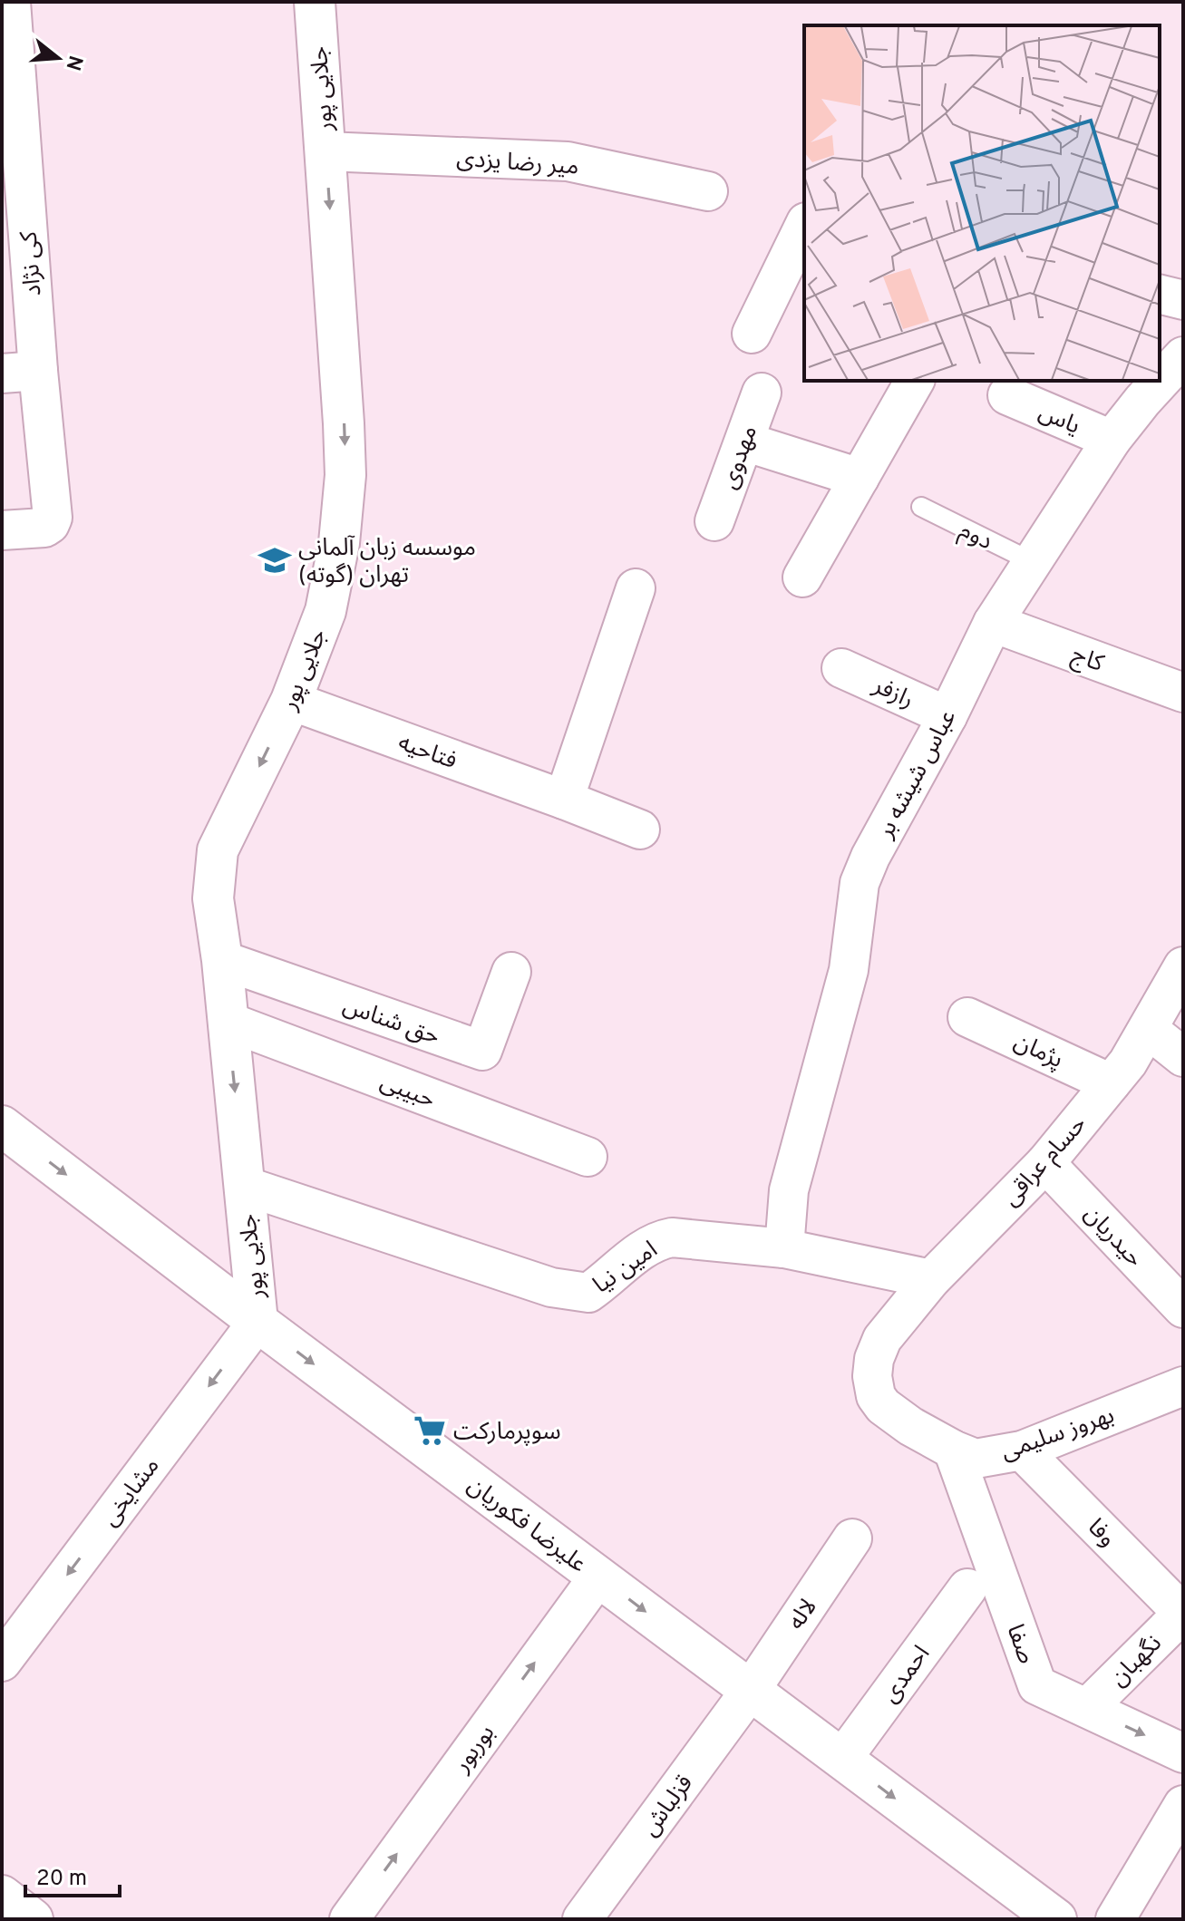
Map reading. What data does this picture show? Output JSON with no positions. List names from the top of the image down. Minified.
{"streets":{"street":["جلایی پور","میر رضا یزدی","کی نژاد","یاس","مهدوی","کاج","رازفر","فتاحیه","عباس شیشه بر","حق شناس","پژمان","حبیبی","حسام عراقی","حیدریان","امین نیا","بهروز سلیمی","مشایخی","علیرضا فکوریان","وفا","لاله","صفا","نگهبان","احمدی","بوربور","قزلباش"],"lane":["دوم"]},"crossings":[["جلایی پور","میر رضا یزدی"],["جلایی پور","فتاحیه"],["جلایی پور","حق شناس"],["جلایی پور","حبیبی"],["جلایی پور","امین نیا"],["جلایی پور","مشایخی"],["جلایی پور","علیرضا فکوریان"],["یاس","عباس شیشه بر"],["دوم","عباس شیشه بر"],["کاج","عباس شیشه بر"],["رازفر","عباس شیشه بر"],["عباس شیشه بر","امین نیا"],["پژمان","حسام عراقی"],["حسام عراقی","حیدریان"],["حسام عراقی","امین نیا"],["حسام عراقی","بهروز سلیمی"],["بهروز سلیمی","وفا"],["بهروز سلیمی","صفا"],["مشایخی","علیرضا فکوریان"],["علیرضا فکوریان","لاله"],["علیرضا فکوریان","احمدی"],["علیرضا فکوریان","بوربور"],["علیرضا فکوریان","قزلباش"],["وفا","نگهبان"],["لاله","قزلباش"],["صفا","نگهبان"]],"one_way":["جلایی پور","مشایخی","علیرضا فکوریان","بوربور"],"places":{"school or university":["موسسه زبان آلمانی تهران (گوته)"],"supermarket":["سوپرمارکت"]},"scale_bar":"20 m","north":"right"}
